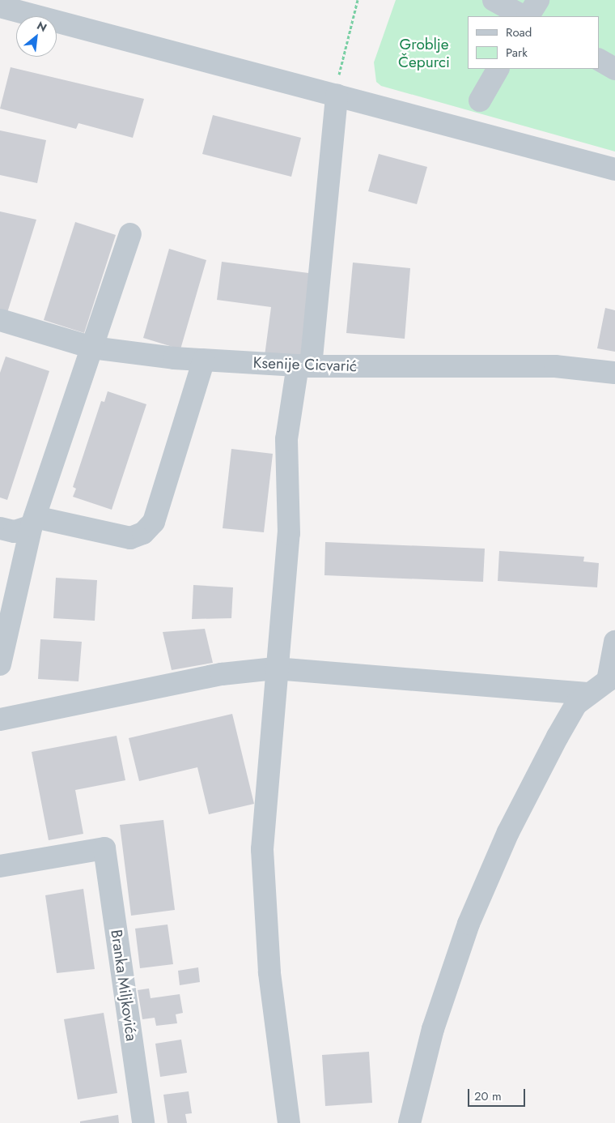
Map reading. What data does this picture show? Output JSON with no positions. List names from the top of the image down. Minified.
{"streets":{"street":["Ksenije Cicvarić","Branka Miljkovića"]},"parks":["Groblje Čepurci"],"legend":["Road","Park"],"scale_bar":"20 m","north":"top right"}
